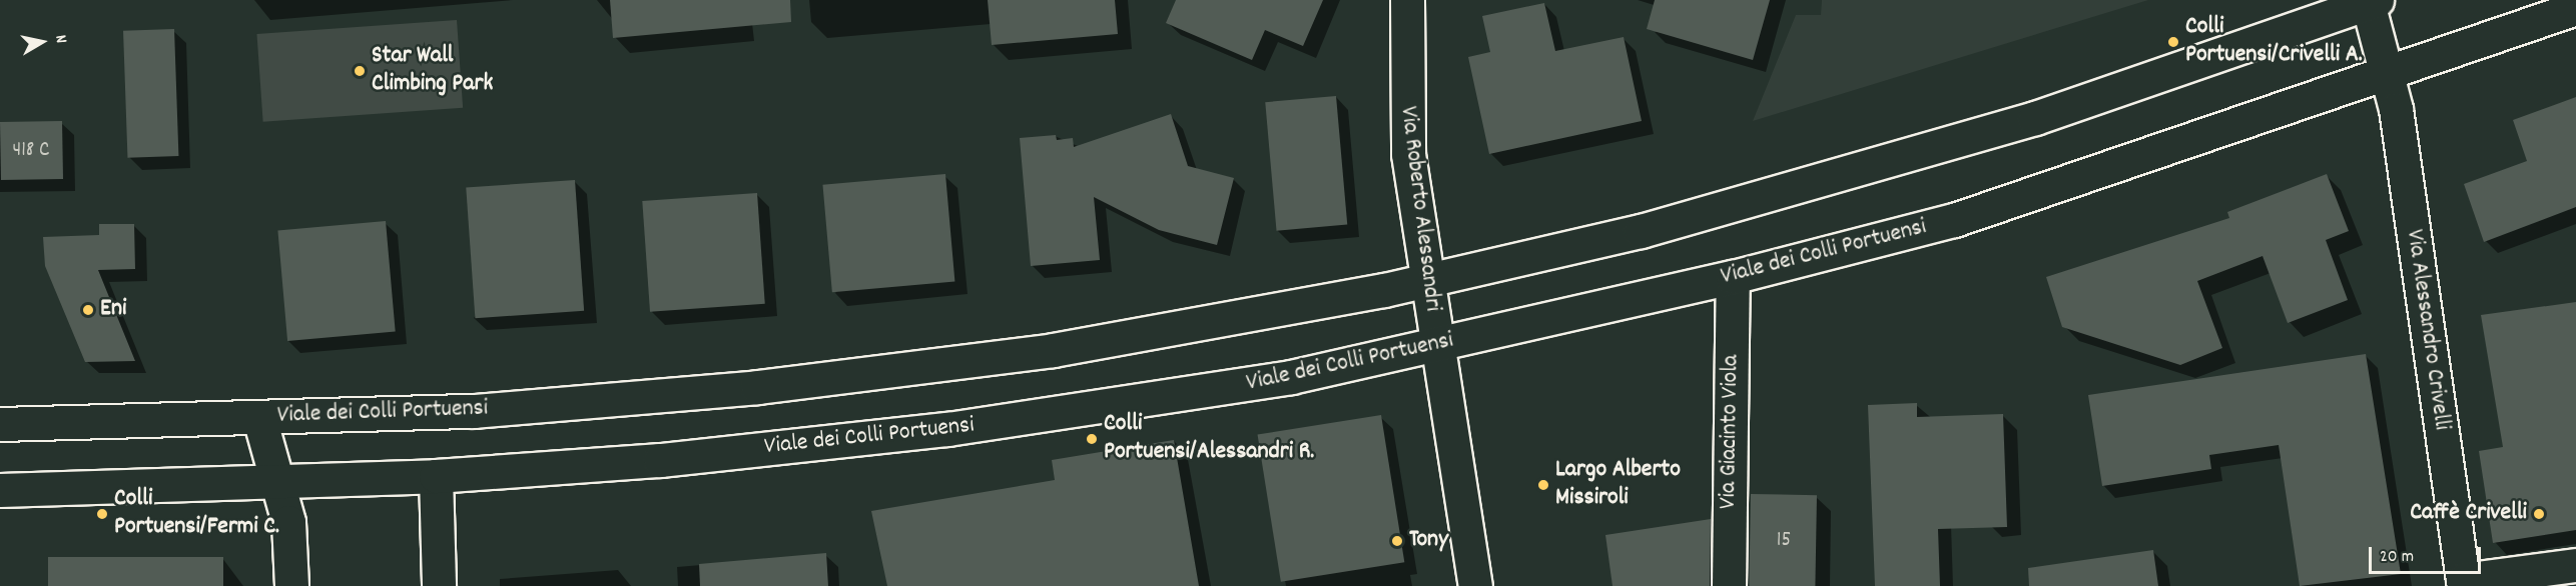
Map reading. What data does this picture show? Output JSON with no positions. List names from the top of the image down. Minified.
{"streets":{"main road":["Via Roberto Alessandri","Viale dei Colli Portuensi","Via Alessandro Crivelli","Via Giacinto Viola"]},"crossings":[["Via Roberto Alessandri","Viale dei Colli Portuensi"],["Viale dei Colli Portuensi","Via Alessandro Crivelli"],["Viale dei Colli Portuensi","Via Giacinto Viola"]],"places":["Colli Portuensi/Crivelli A.","Star Wall Climbing Park","Eni","Colli Portuensi/Alessandri R.","Largo Alberto Missiroli","Colli Portuensi/Fermi C.","Caffè Crivelli","Tony"],"house_numbers":["418 C","15"],"scale_bar":"20 m","north":"right"}
